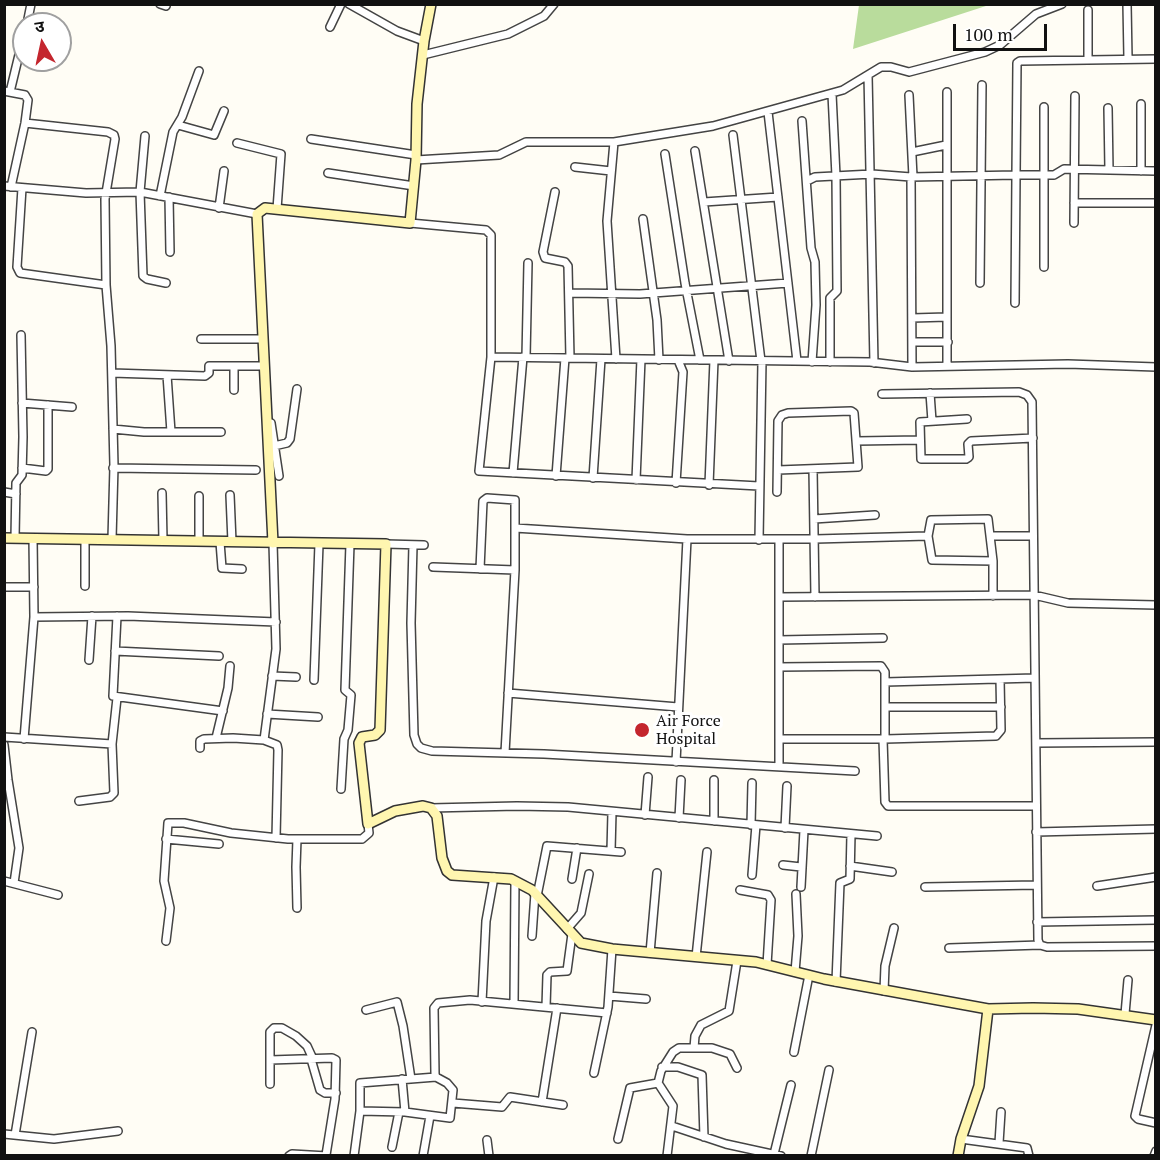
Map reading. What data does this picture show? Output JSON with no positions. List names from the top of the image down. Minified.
{"places":["Air Force Hospital"],"scale_bar":"100 m","north":"top"}
